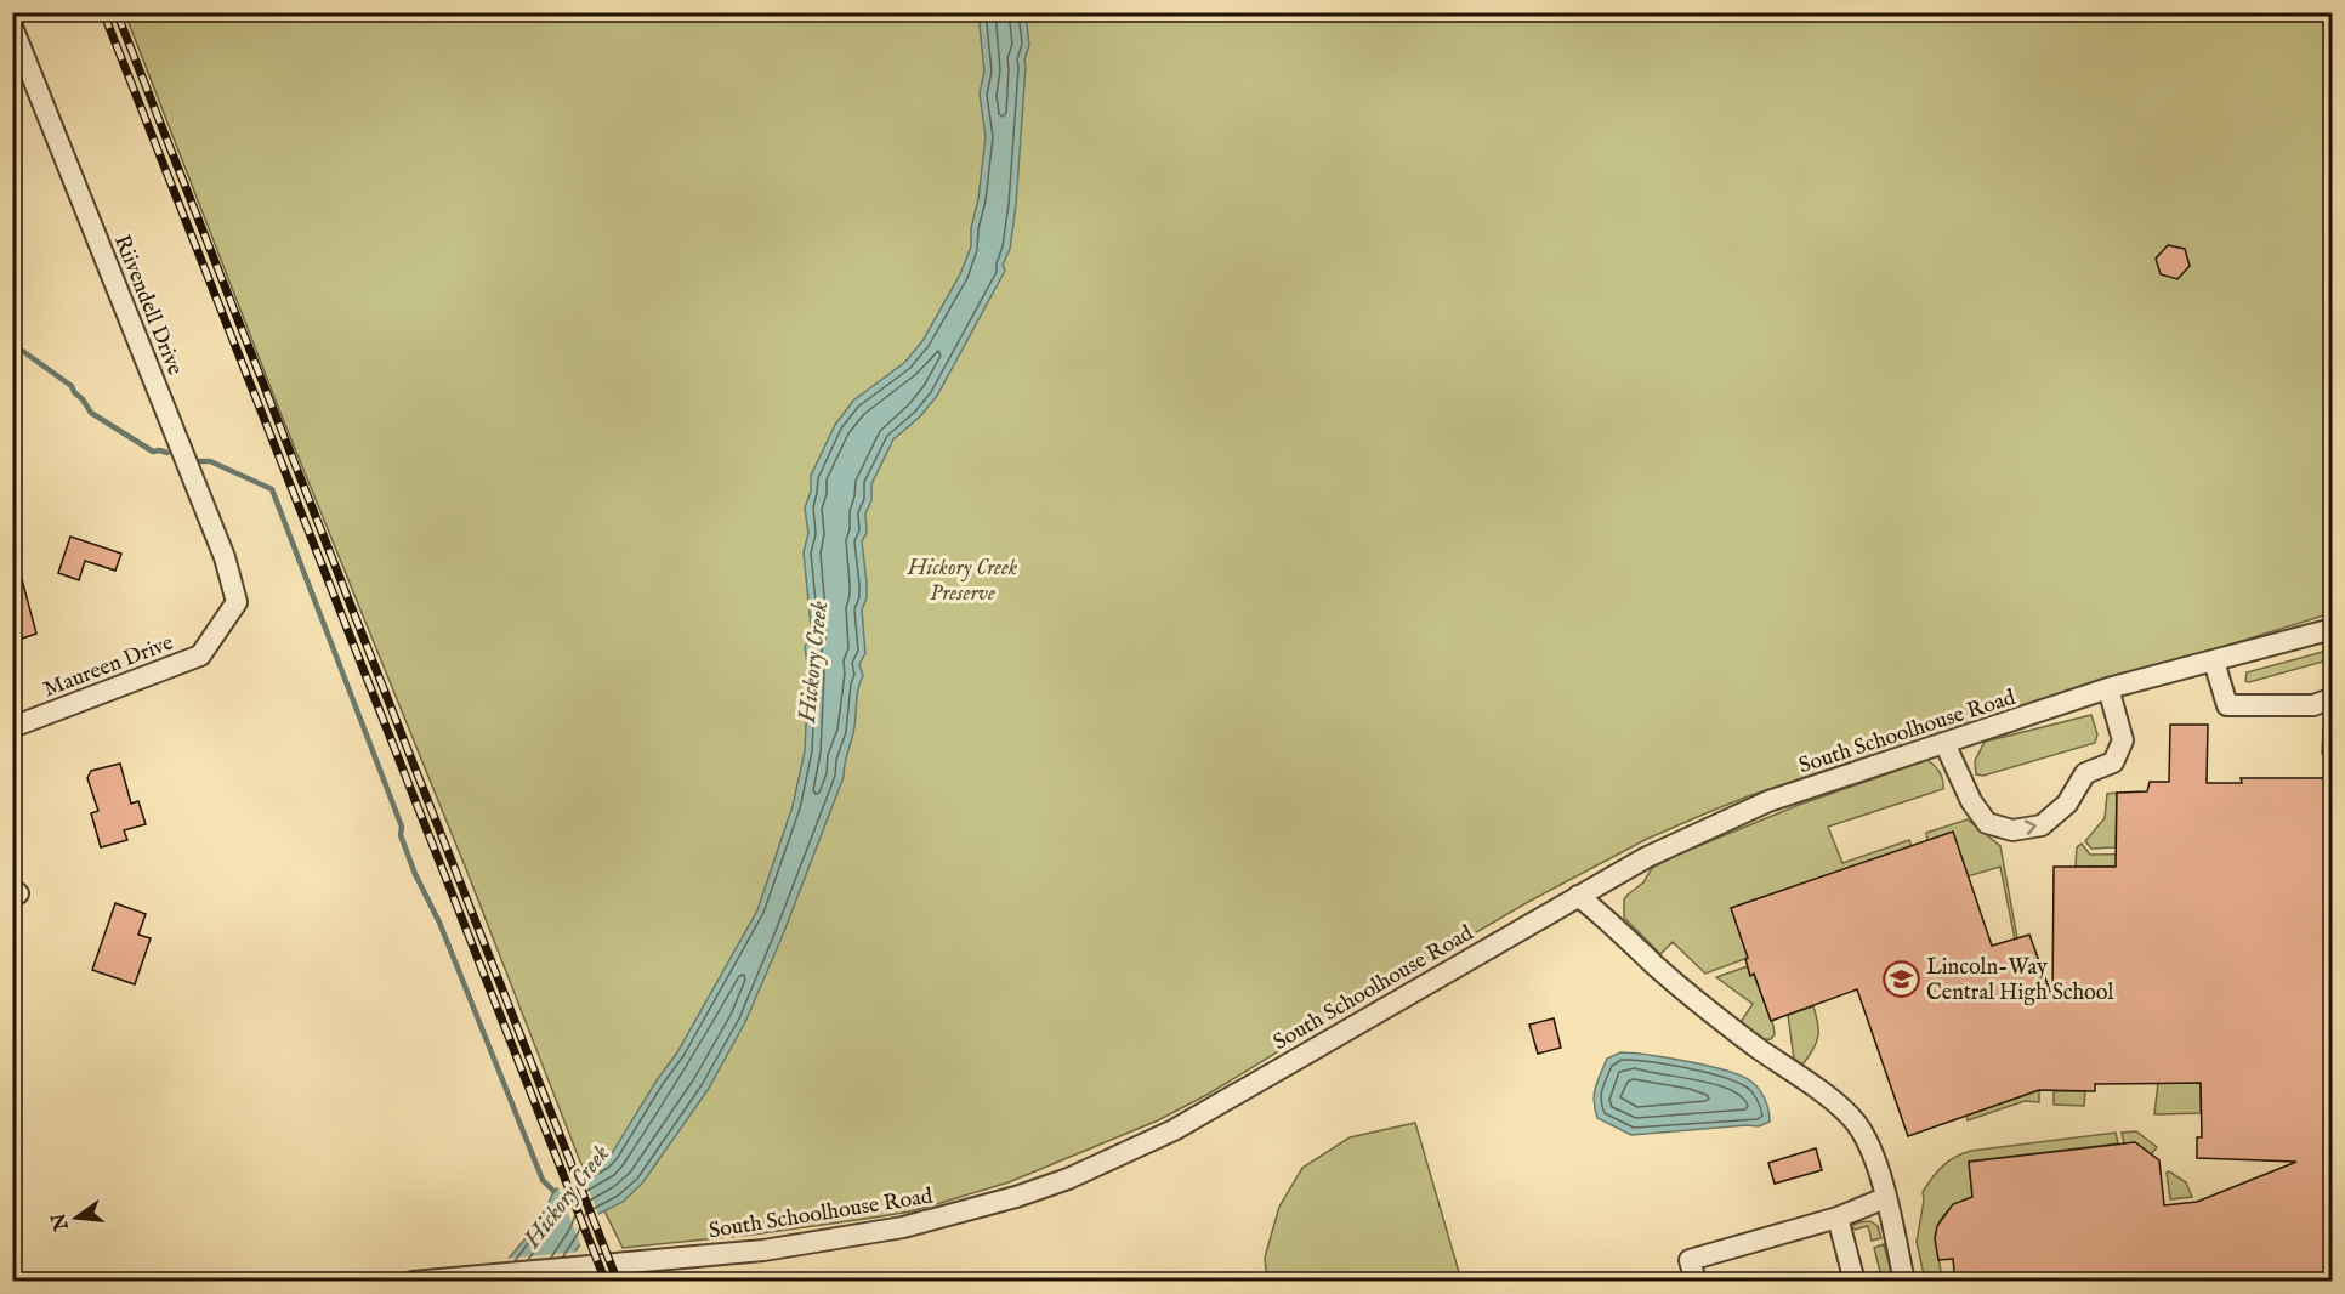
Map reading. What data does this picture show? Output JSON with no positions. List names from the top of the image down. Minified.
{"streets":{"street":["Riivendell Drive","Maureen Drive","South Schoolhouse Road"]},"crossings":[["Riivendell Drive","Maureen Drive"]],"water":["Hickory Creek"],"parks":["Hickory Creek Preserve"],"places":{"school or university":["Lincoln-Way Central High School"]},"north":"left"}
